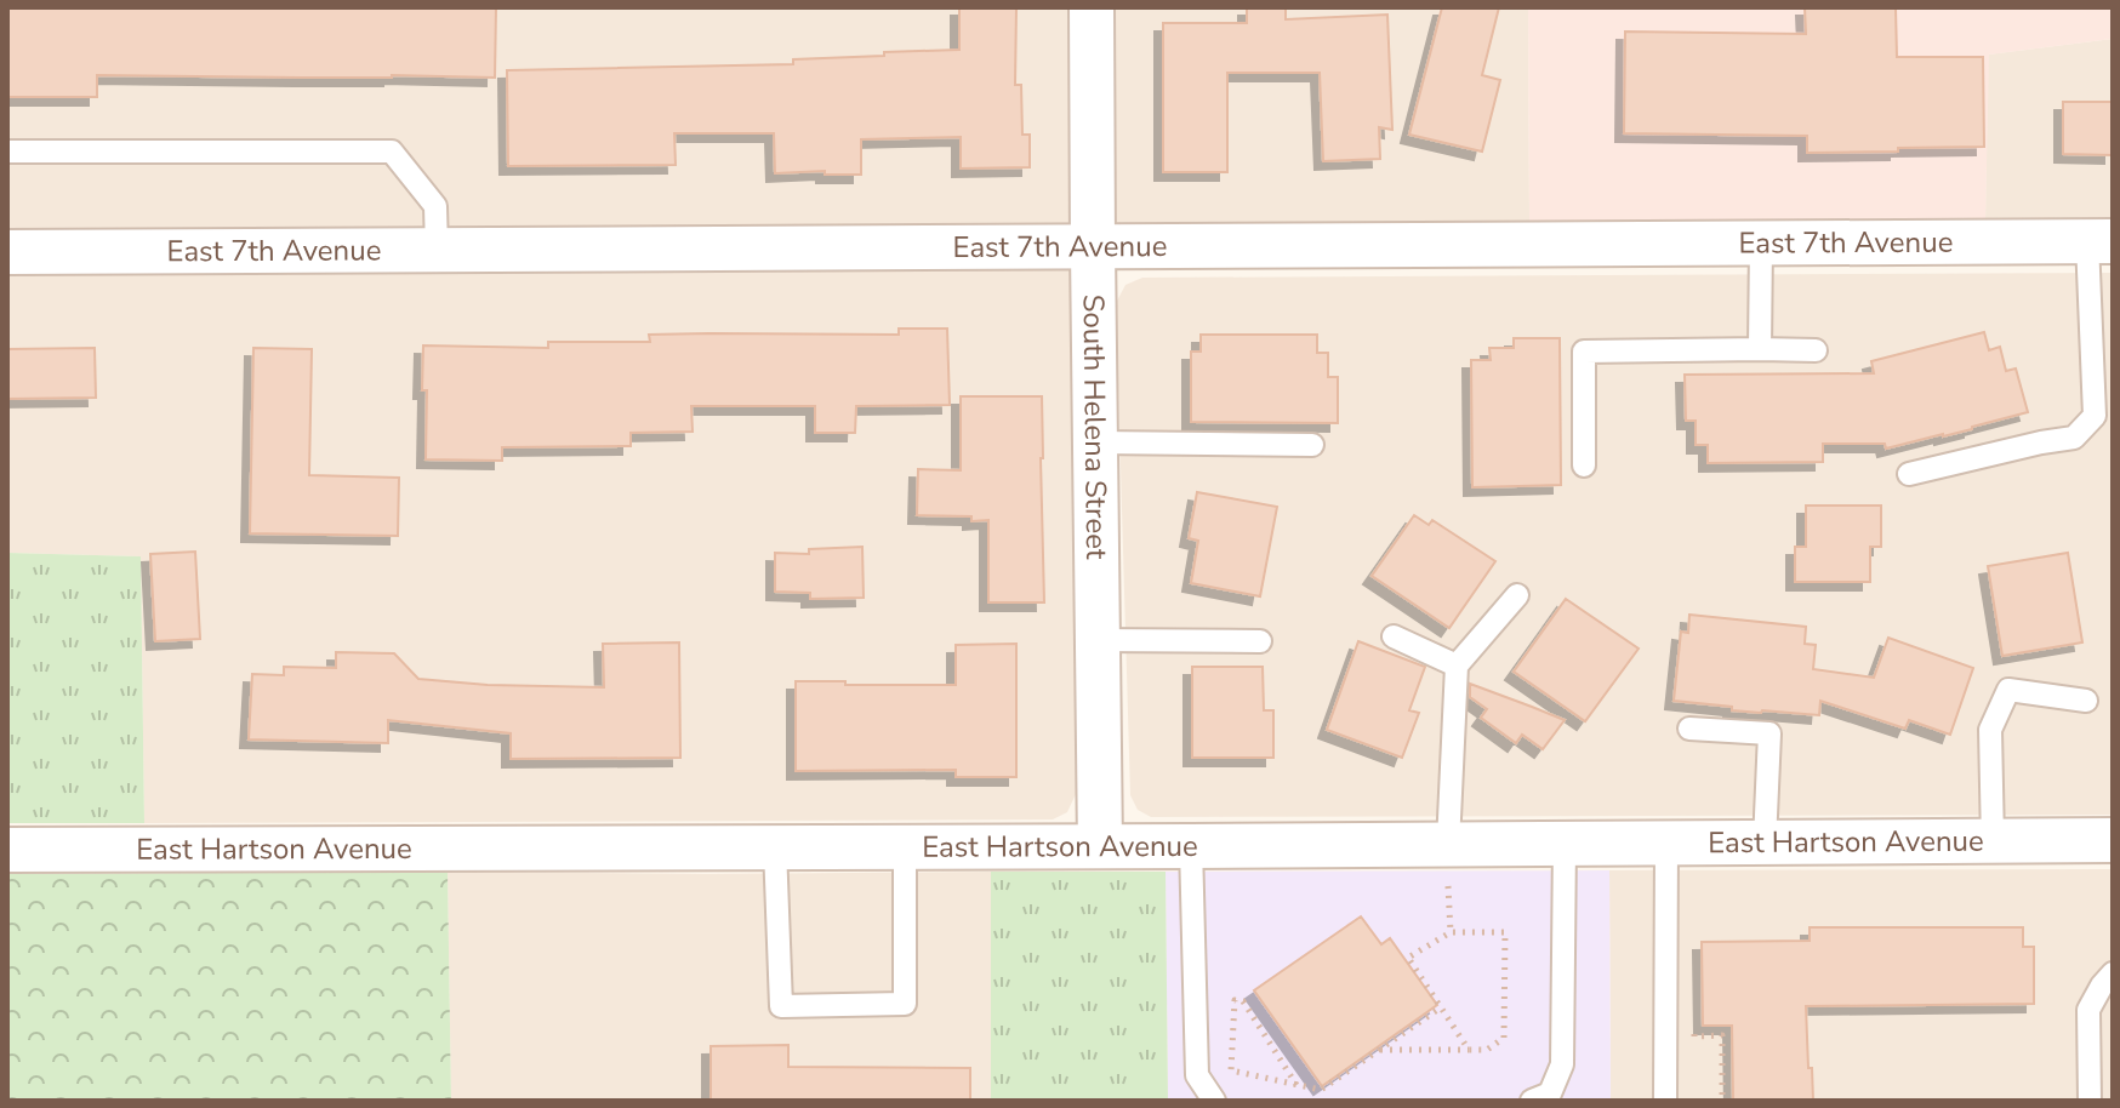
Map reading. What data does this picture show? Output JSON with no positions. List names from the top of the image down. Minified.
{"streets":{"street":["East 7th Avenue","South Helena Street","East Hartson Avenue"]},"crossings":[["East 7th Avenue","South Helena Street"],["South Helena Street","East Hartson Avenue"]]}
